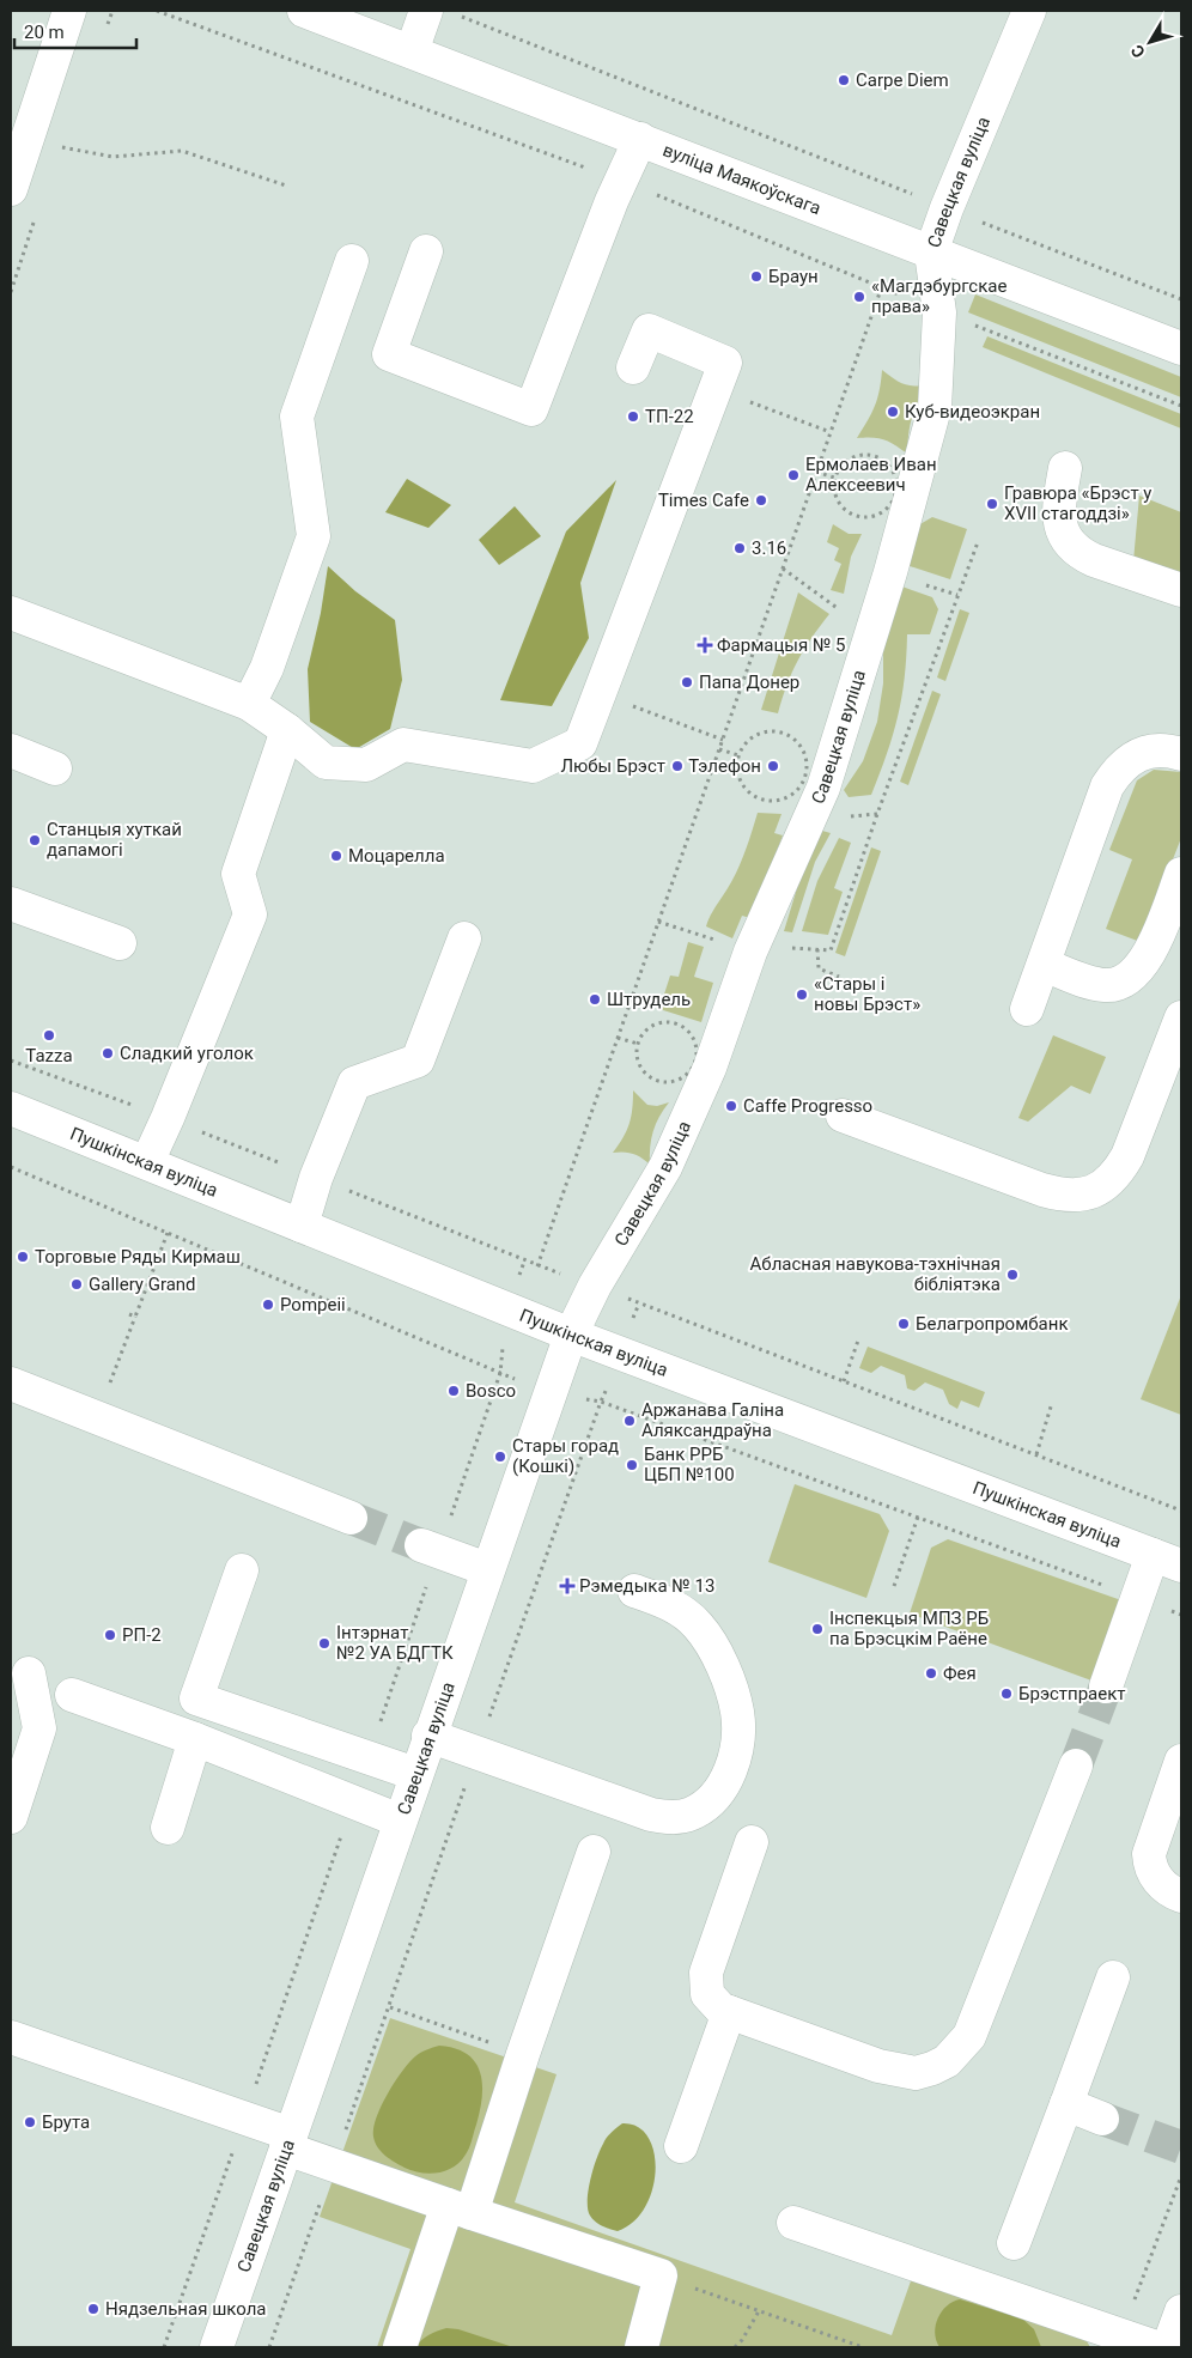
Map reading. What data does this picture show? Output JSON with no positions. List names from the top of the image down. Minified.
{"streets":{"street":["вуліца Маякоўскага","Савецкая вуліца","Пушкінская вуліца"]},"crossings":[["вуліца Маякоўскага","Савецкая вуліца"],["Савецкая вуліца","Пушкінская вуліца"]],"places":{"other":["Carpe Diem","Браун","«Магдэбургскае права»","Куб-видеоэкран","ТП-22","Ермолаев Иван Алексеевич","Times Cafe","Гравюра «Брэст у XVII стагоддзі»","3.16","Папа Донер","Любы Брэст","Тэлефон","Станцыя хуткай дапамогі","Моцарелла","«Стары і новы Брэст»","Штрудель","Tazza","Сладкий уголок","Caffe Progresso","Торговые Ряды Кирмаш","Абласная навукова-тэхнічная бібліятэка","Gallery Grand","Pompeii","Белагропромбанк","Bosco","Аржанава Галіна Аляксандраўна","Стары горад (Кошкі)","Банк РРБ ЦБП №100","Інспекцыя МПЗ РБ па Брэсцкім Раёне","РП-2","Інтэрнат №2 УА БДГТК","Фея","Брэстпраект","Брута","Нядзельная школа"],"health":["Фармацыя № 5","Рэмедыка № 13"]},"scale_bar":"20 m","north":"bottom left"}
